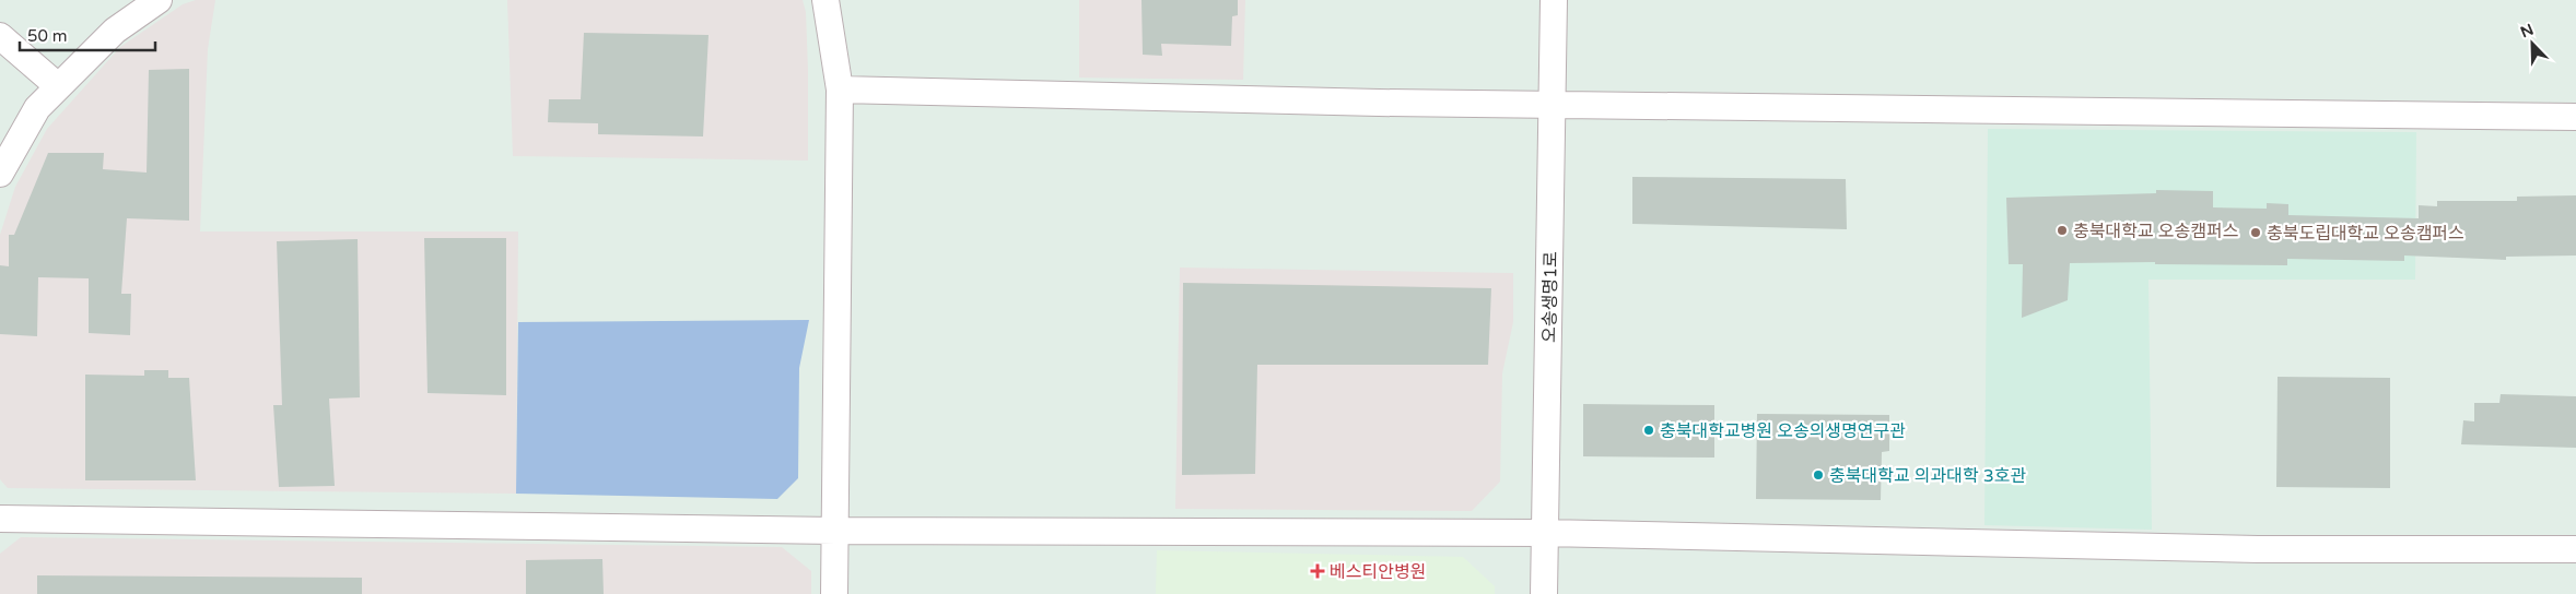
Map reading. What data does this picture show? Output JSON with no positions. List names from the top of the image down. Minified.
{"streets":{"street":["오송생명1로"]},"places":{"other":["충북대학교 오송캠퍼스","충북도립대학교 오송캠퍼스","충북대학교병원 오송의생명연구관","충북대학교 의과대학 3호관"],"health":["베스티안병원"]},"scale_bar":"50 m","north":"top left"}
